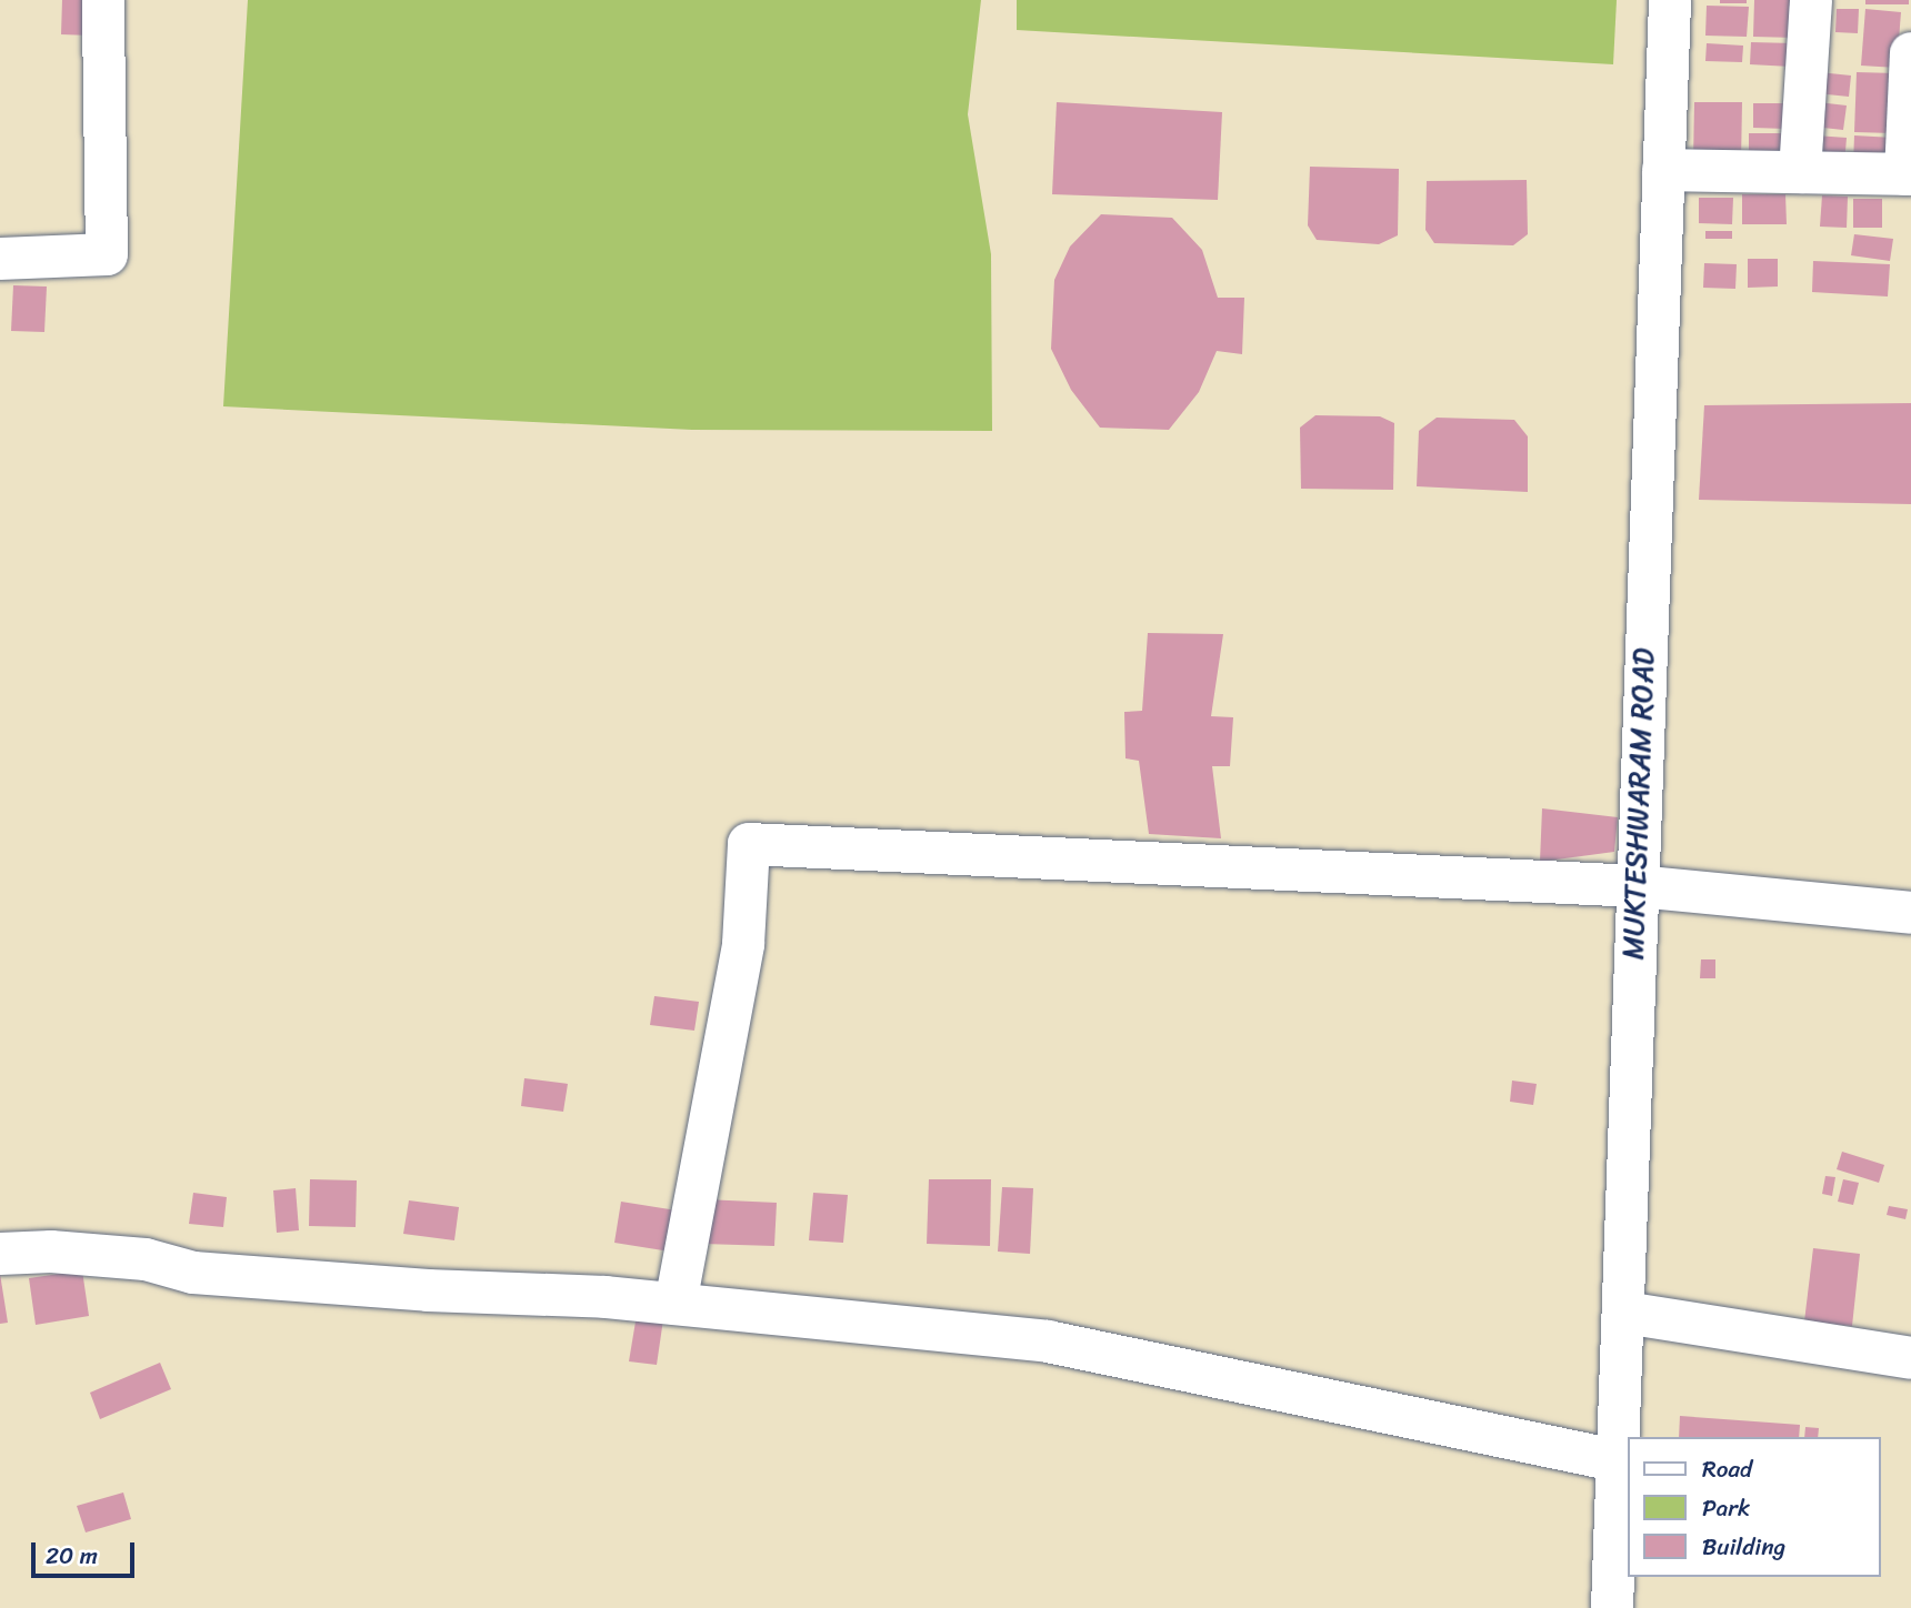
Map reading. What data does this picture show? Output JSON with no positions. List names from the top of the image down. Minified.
{"streets":{"street":["MUKTESHWARAM ROAD"]},"legend":["Road","Park","Building"],"scale_bar":"20 m"}
